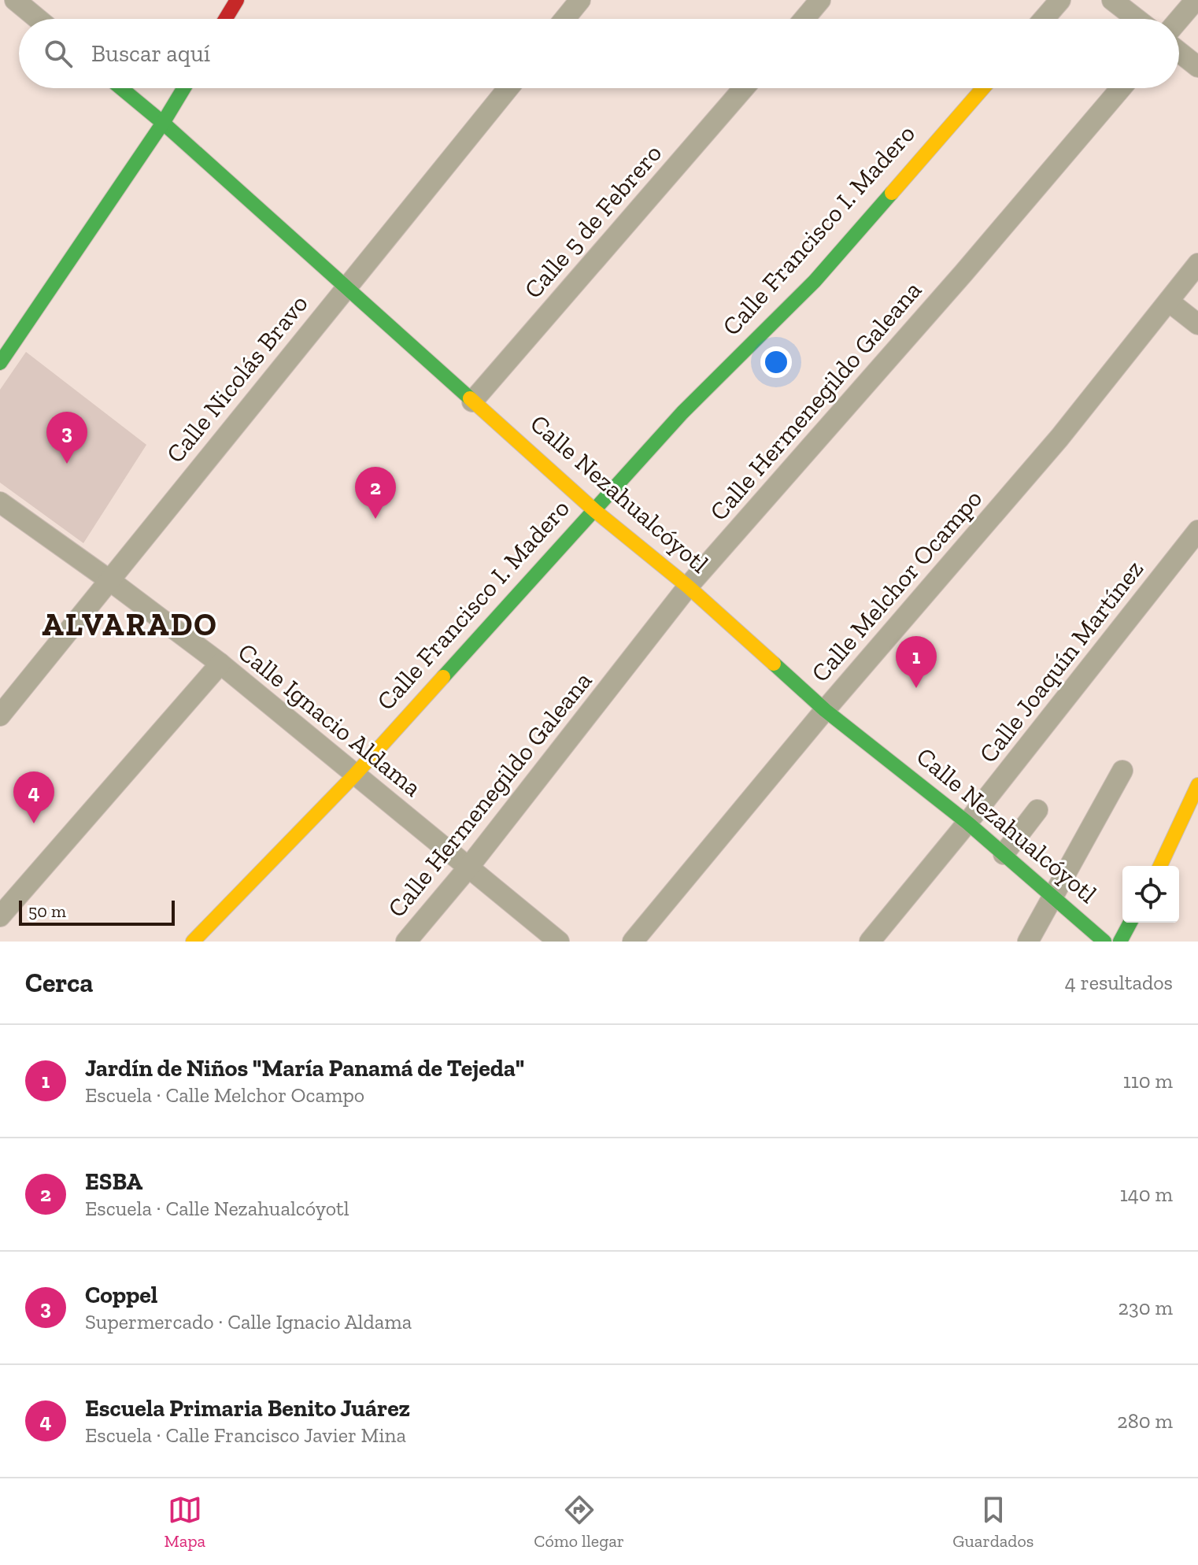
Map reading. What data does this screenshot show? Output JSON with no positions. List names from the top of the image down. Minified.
{"streets":{"street":["Calle 5 de Febrero","Calle Francisco I. Madero","Calle Nicolás Bravo","Calle Hermenegildo Galeana","Calle Nezahualcóyotl","Calle Melchor Ocampo","Calle Joaquín Martínez","Calle Ignacio Aldama"]},"crossings":[["Calle 5 de Febrero","Calle Nezahualcóyotl"],["Calle Francisco I. Madero","Calle Nezahualcóyotl"],["Calle Francisco I. Madero","Calle Ignacio Aldama"],["Calle Nicolás Bravo","Calle Nezahualcóyotl"],["Calle Nicolás Bravo","Calle Ignacio Aldama"],["Calle Hermenegildo Galeana","Calle Nezahualcóyotl"],["Calle Hermenegildo Galeana","Calle Ignacio Aldama"],["Calle Nezahualcóyotl","Calle Melchor Ocampo"],["Calle Nezahualcóyotl","Calle Joaquín Martínez"]],"districts":["ALVARADO"],"scale_bar":"50 m","page":{"search":"Buscar aquí","pins":["3","2","1","4"],"scale":"50 m","heading":["Cerca","4 resultados"],"list":[{"mark":"1","name":"Jardín de Niños \"María Panamá de Tejeda\"","note":"Escuela · Calle Melchor Ocampo","value":"110 m"},{"mark":"2","name":"ESBA","note":"Escuela · Calle Nezahualcóyotl","value":"140 m"},{"mark":"3","name":"Coppel","note":"Supermercado · Calle Ignacio Aldama","value":"230 m"},{"mark":"4","name":"Escuela Primaria Benito Juárez","note":"Escuela · Calle Francisco Javier Mina","value":"280 m"}],"nav":["Mapa","Cómo llegar","Guardados"]}}
